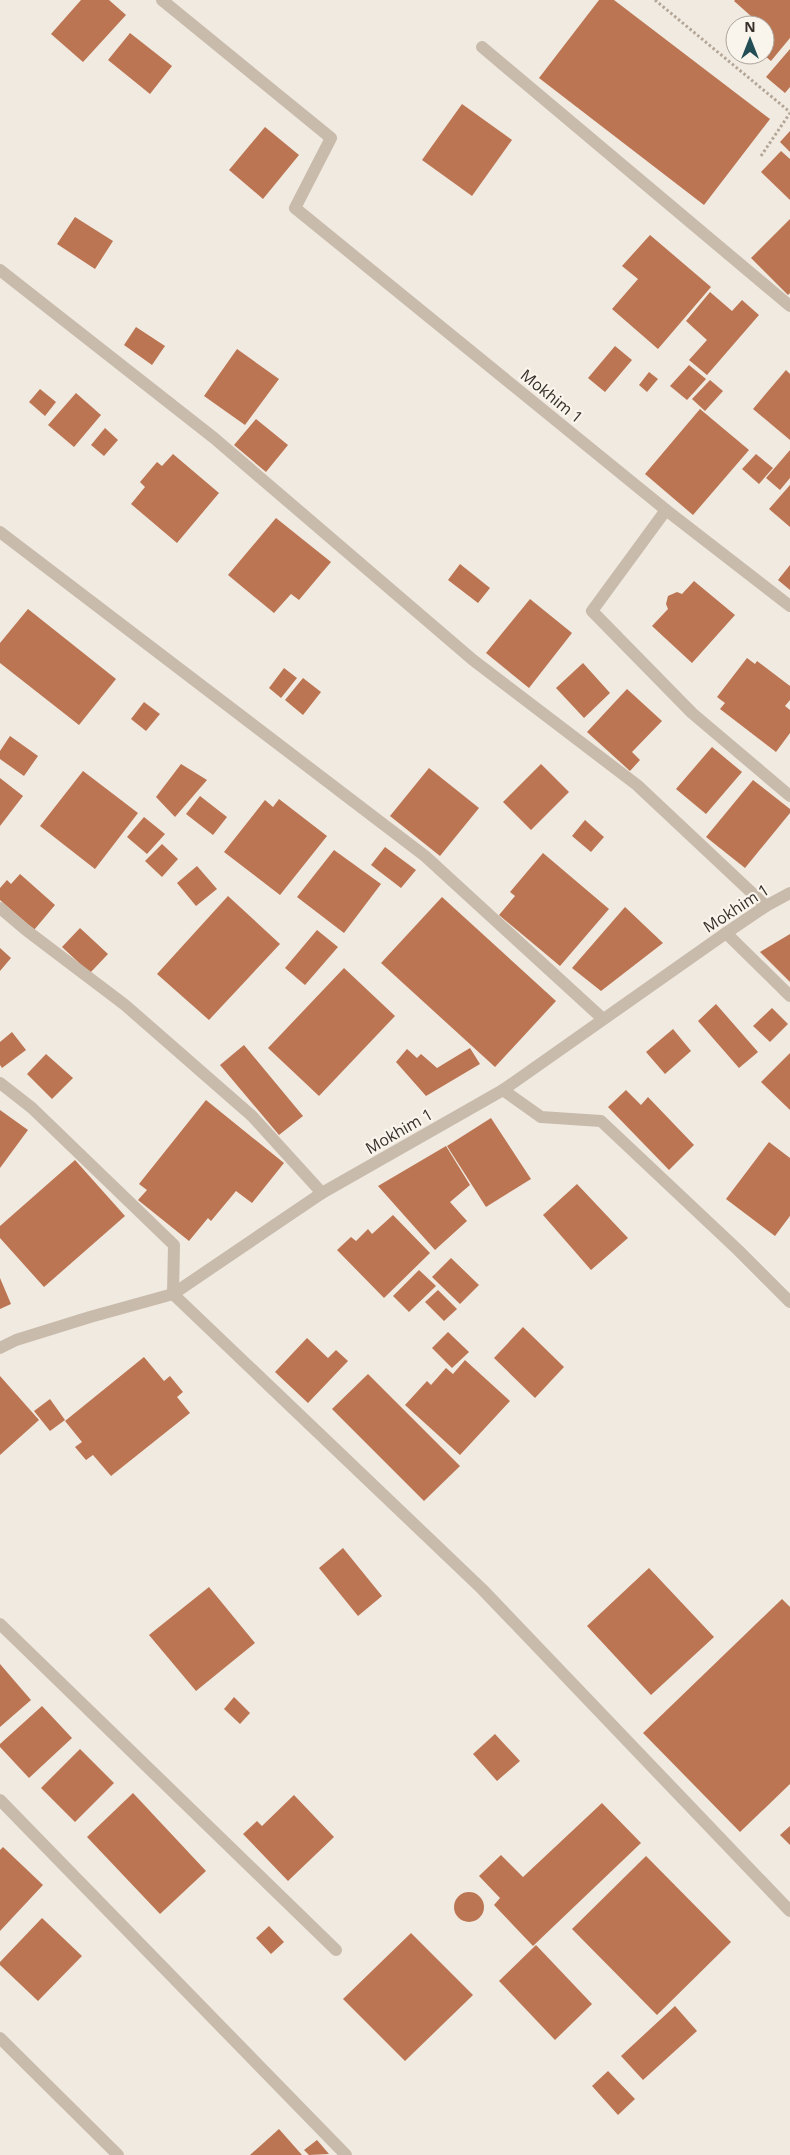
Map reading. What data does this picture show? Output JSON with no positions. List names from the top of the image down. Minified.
{"streets":{"street":["Mokhim 1"]},"north":"top"}
